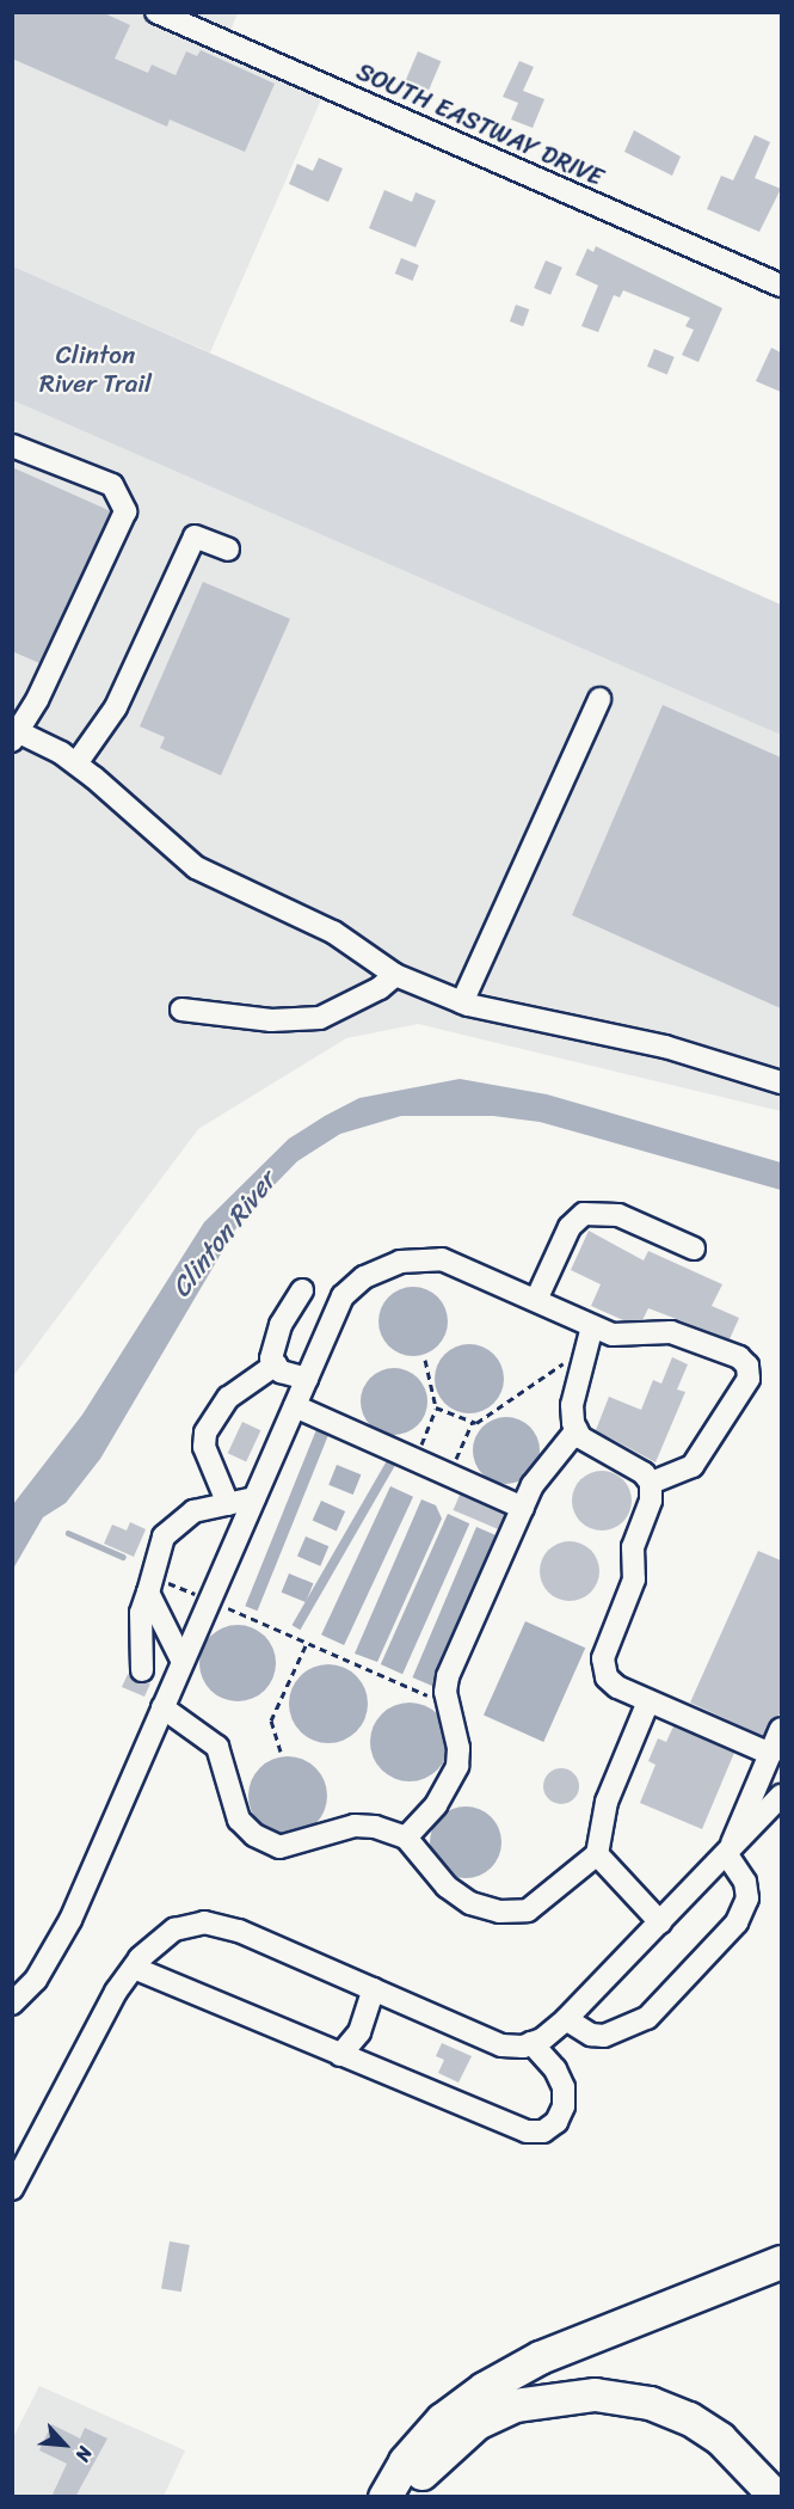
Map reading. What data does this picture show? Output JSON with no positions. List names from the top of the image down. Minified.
{"streets":{"street":["SOUTH EASTWAY DRIVE"]},"water":["Clinton River"],"parks":["Clinton River Trail"],"north":"bottom right"}
